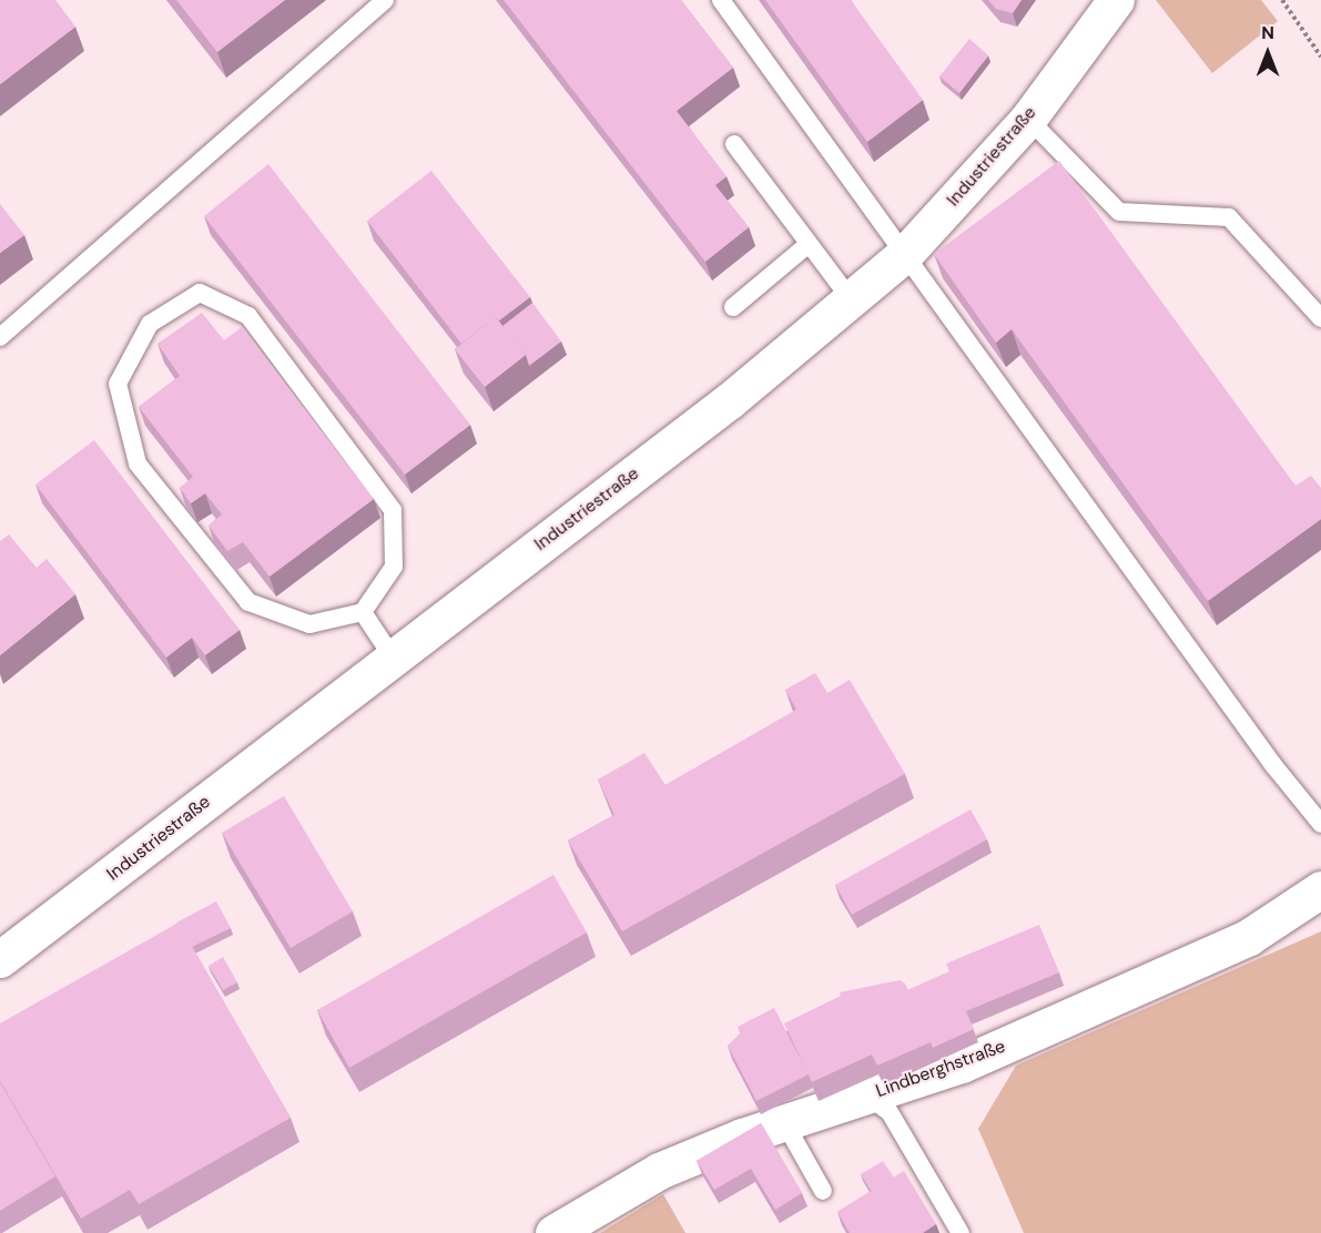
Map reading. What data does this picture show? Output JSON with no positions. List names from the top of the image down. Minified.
{"streets":{"street":["Industriestraße","Lindberghstraße"]},"north":"top"}
